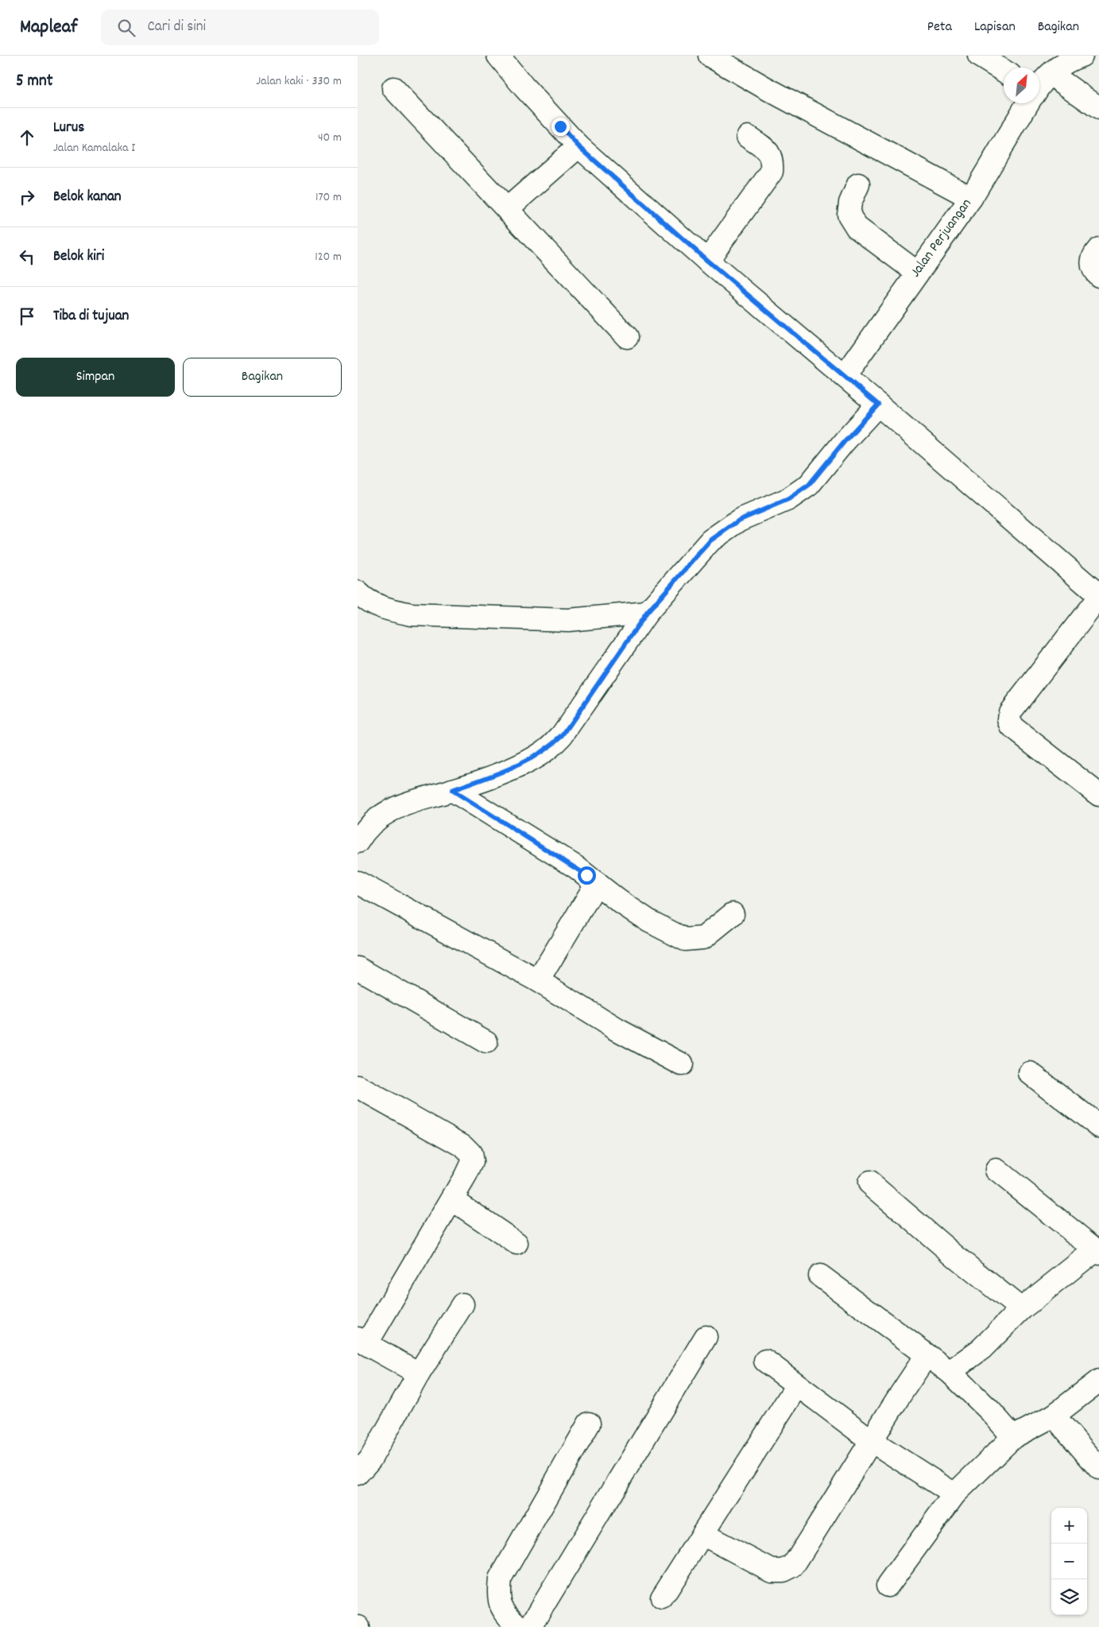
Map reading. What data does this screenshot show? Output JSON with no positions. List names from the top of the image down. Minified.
{"streets":{"street":["Jalan Perjuangan"]},"north":"top right","page":{"header":"Mapleaf","search":"Cari di sini","nav":["Peta","Lapisan","Bagikan"],"heading":["5 mnt","Jalan kaki · 330 m"],"list":[["Lurus","Jalan Kamalaka I","40 m"],["Belok kanan","170 m"],["Belok kiri","120 m"],"Tiba di tujuan"],"buttons":["Simpan","Bagikan"],"map_buttons":["+","−"]}}
